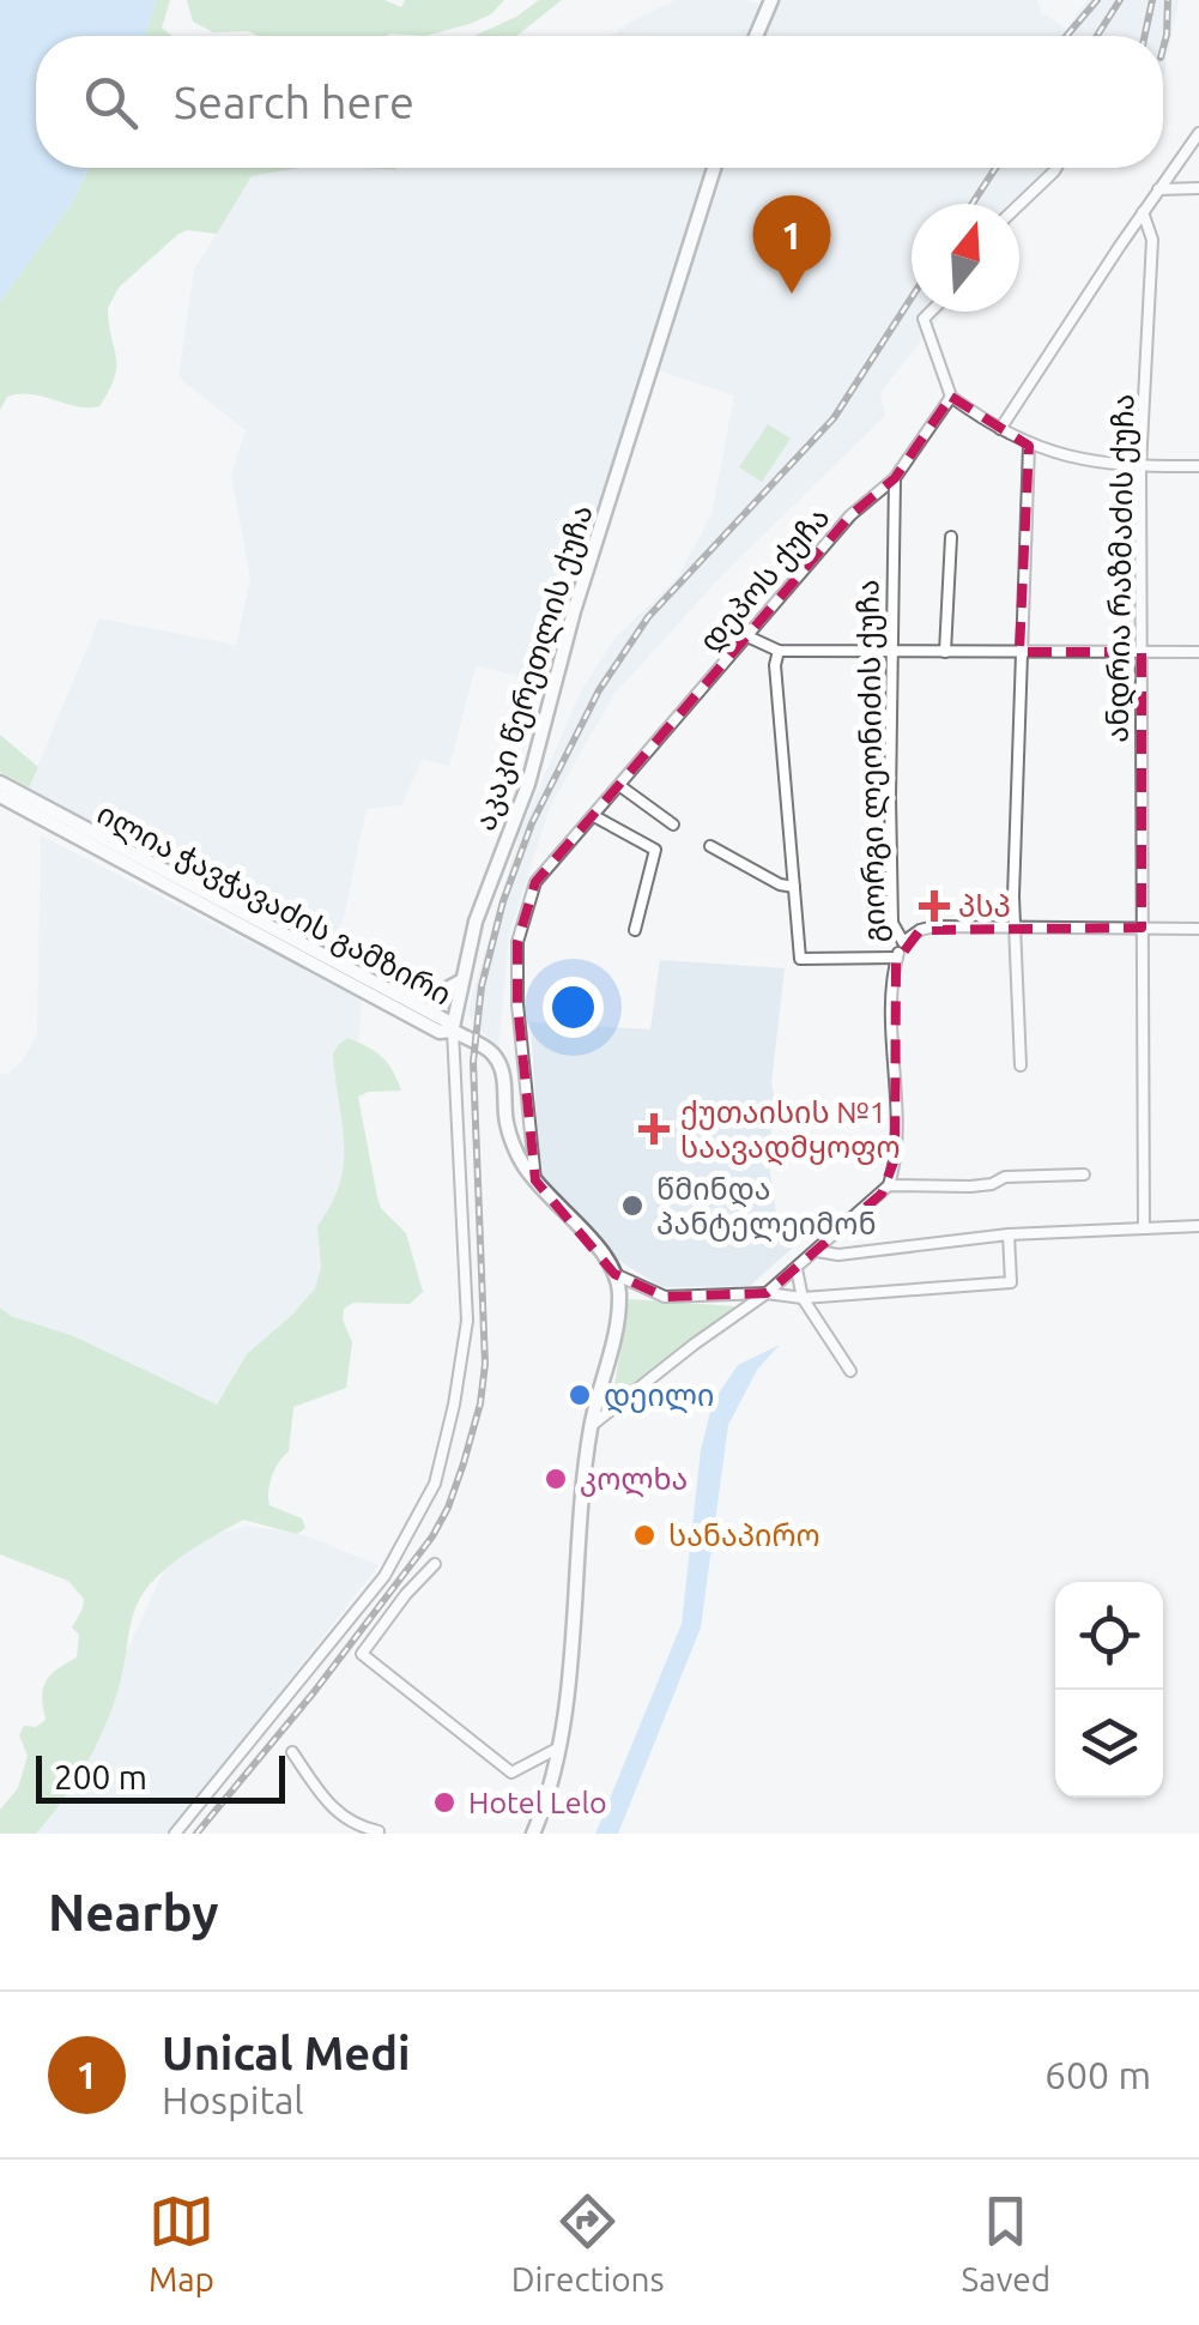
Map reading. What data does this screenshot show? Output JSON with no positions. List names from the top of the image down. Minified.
{"streets":{"main road":["აკაკი წერეთლის ქუჩა","ილია ჭავჭავაძის გამზირი"],"street":["ანდრია რაზმაძის ქუჩა","დეპოს ქუჩა","გიორგი ლეონიძის ქუჩა"]},"crossings":[["დეპოს ქუჩა","გიორგი ლეონიძის ქუჩა"],["აკაკი წერეთლის ქუჩა","ილია ჭავჭავაძის გამზირი"]],"places":{"health":["პსპ","ქუთაისის №1 საავადმყოფო"],"other":["წმინდა პანტელეიმონ","დეილი","კოლხა","სანაპირო","Hotel Lelo"]},"scale_bar":"200 m","north":"top","page":{"search":"Search here","pins":"1","scale":"200 m","heading":"Nearby","list":[{"mark":"1","name":"Unical Medi","note":"Hospital","value":"600 m"}],"nav":["Map","Directions","Saved"]}}
